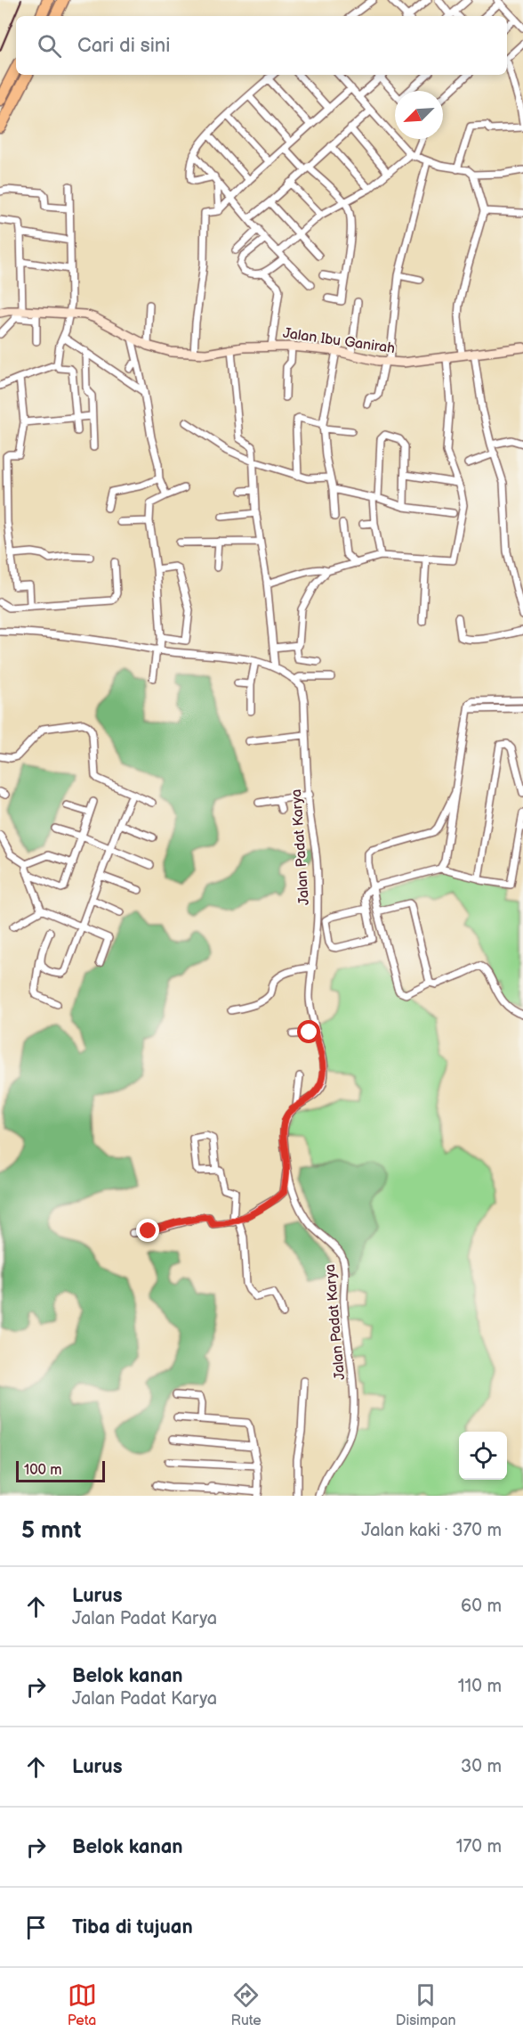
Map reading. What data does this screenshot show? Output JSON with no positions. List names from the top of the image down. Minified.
{"streets":{"main road":["Jalan Ibu Ganirah"],"street":["Jalan Padat Karya"]},"scale_bar":"100 m","north":"bottom left","page":{"search":"Cari di sini","scale":"100 m","heading":["5 mnt","Jalan kaki · 370 m"],"list":[["Lurus","Jalan Padat Karya","60 m"],["Belok kanan","Jalan Padat Karya","110 m"],["Lurus","30 m"],["Belok kanan","170 m"],"Tiba di tujuan"],"nav":["Peta","Rute","Disimpan"]}}
